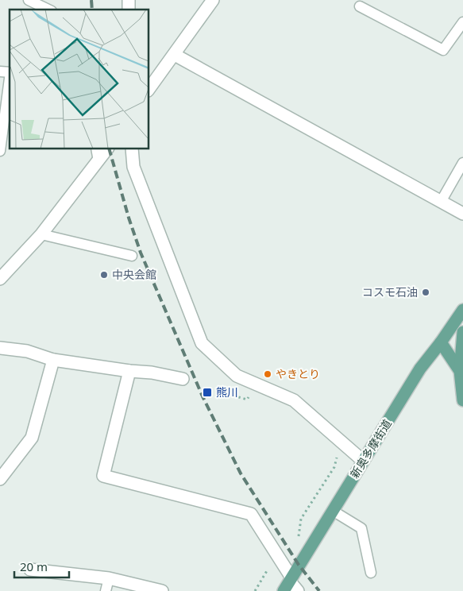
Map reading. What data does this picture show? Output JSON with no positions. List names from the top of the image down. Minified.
{"streets":{"main road":["新奥多摩街道"]},"places":{"other":["中央会館","コスモ石油","やきとり"],"transit":["熊川"]},"scale_bar":"20 m"}
